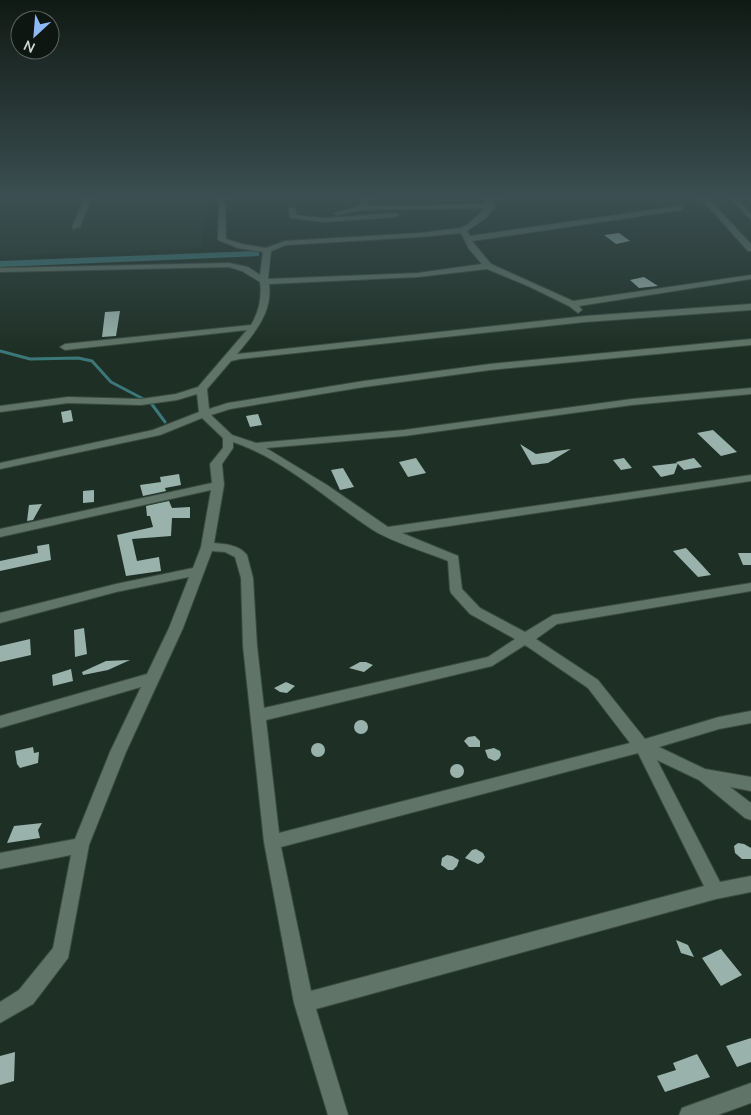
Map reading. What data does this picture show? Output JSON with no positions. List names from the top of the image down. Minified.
{"north":"bottom left"}
